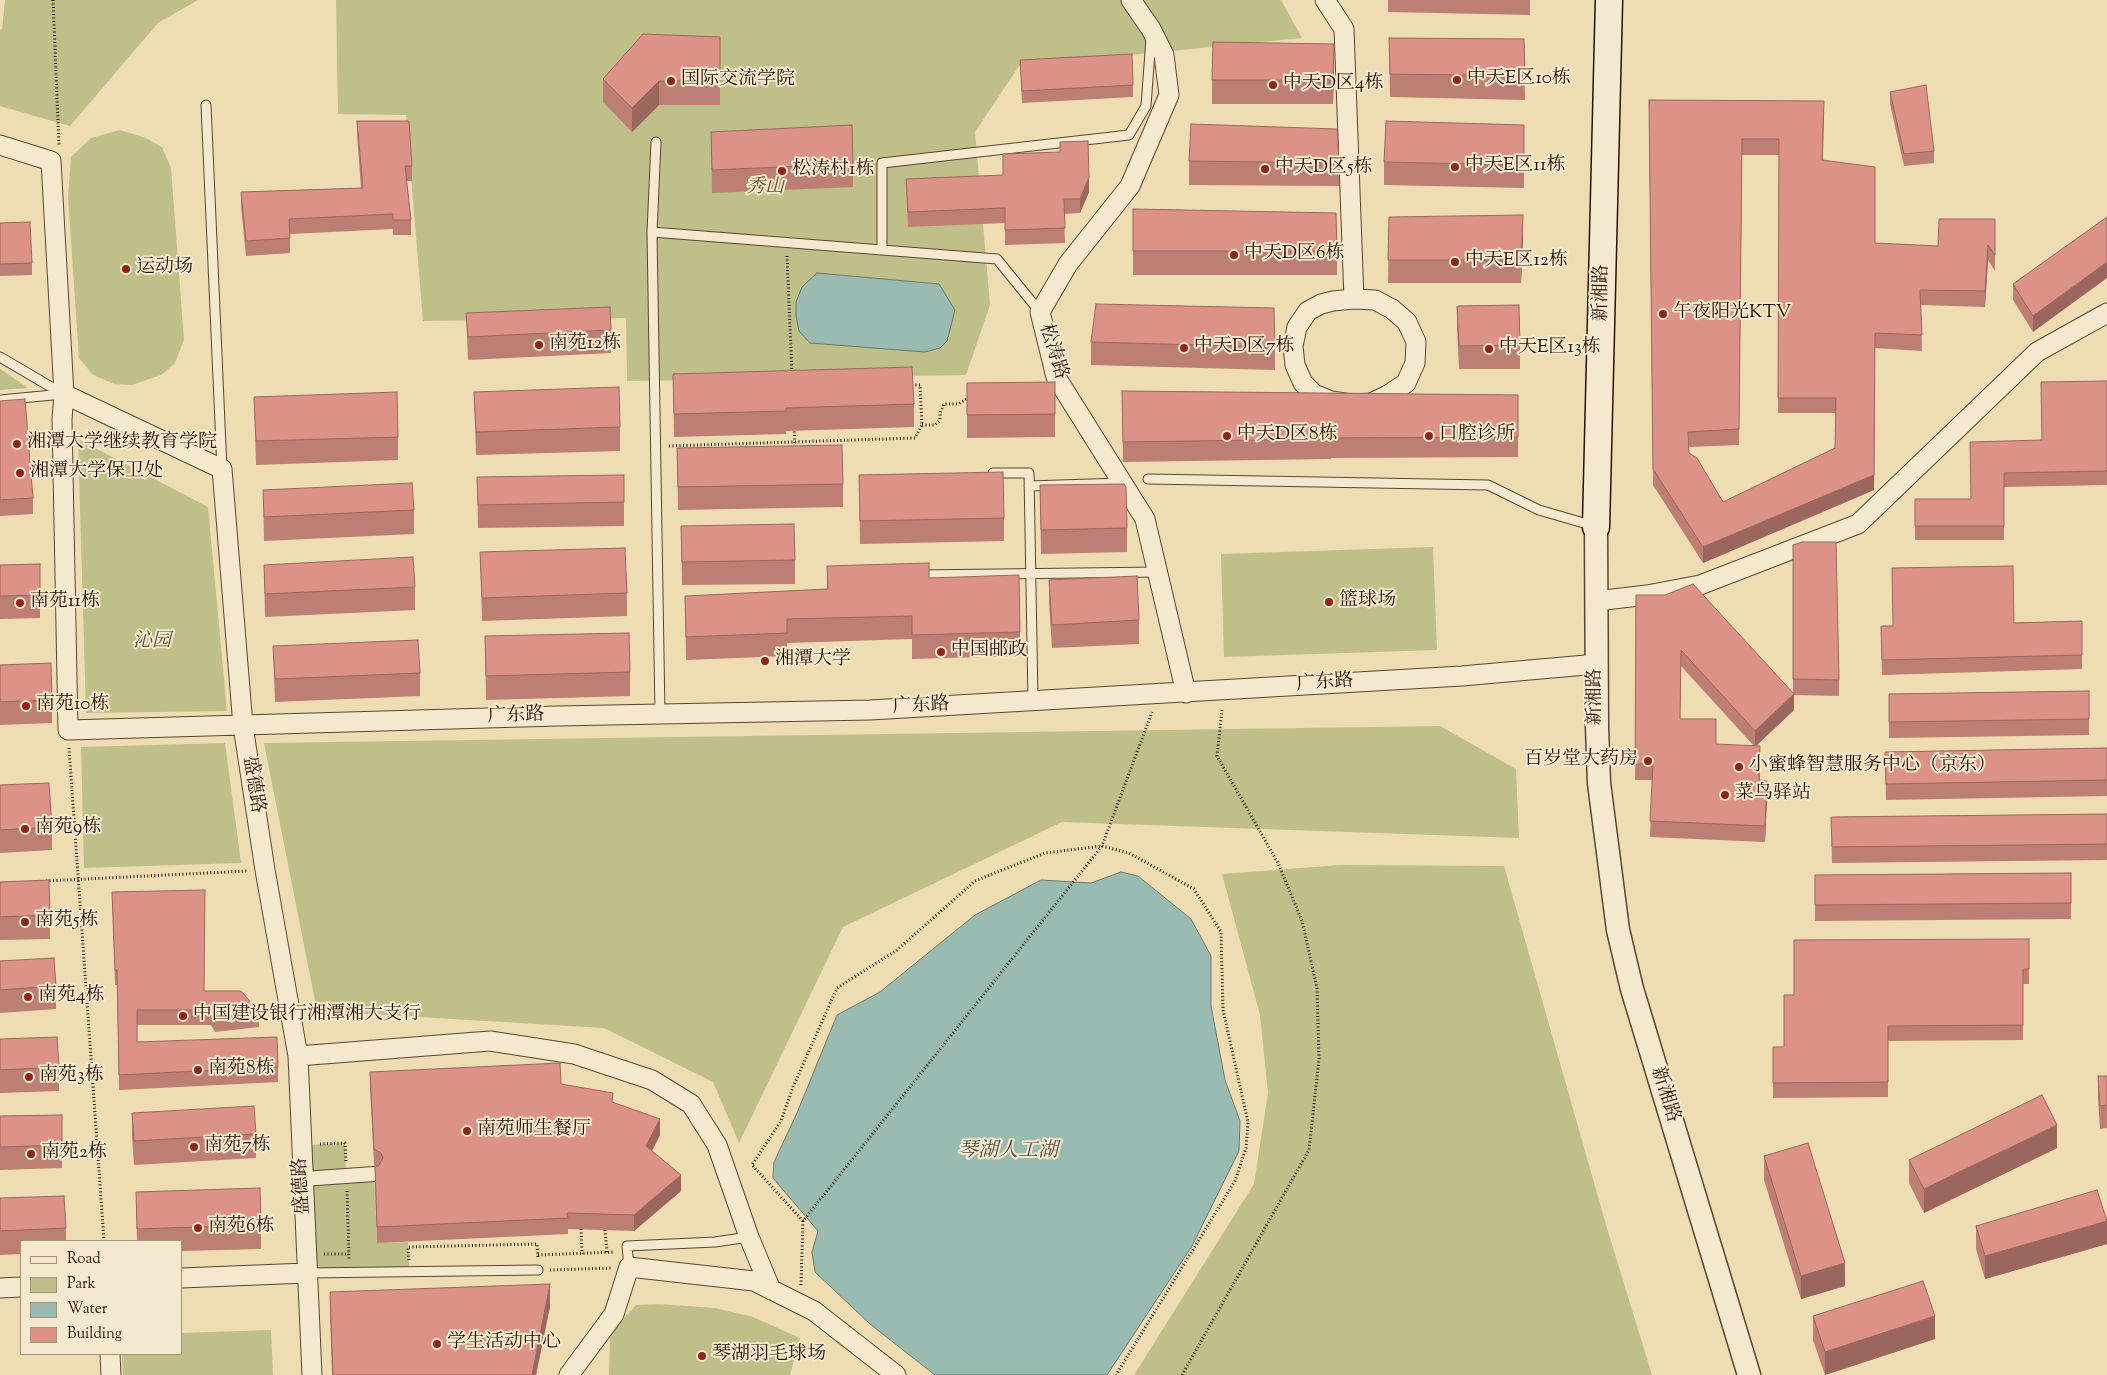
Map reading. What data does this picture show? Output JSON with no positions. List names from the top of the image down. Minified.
{"streets":{"main road":["新湘路"],"street":["松涛路","广东路","盛德路"]},"crossings":[["新湘路","广东路"],["松涛路","广东路"],["广东路","盛德路"]],"water":["琴湖人工湖"],"parks":["秀山","沁园"],"places":["中天E区10栋","国际交流学院","中天D区4栋","中天E区11栋","中天D区5栋","松涛村1栋","中天D区6栋","中天E区12栋","运动场","午夜阳光KTV","南苑12栋","中天D区7栋","中天E区13栋","中天D区8栋","口腔诊所","湘潭大学继续教育学院","湘潭大学保卫处","篮球场","南苑11栋","中国邮政","湘潭大学","南苑10栋","百岁堂大药房","小蜜蜂智慧服务中心（京东）","菜鸟驿站","南苑9栋","南苑5栋","南苑4栋","中国建设银行湘潭湘大支行","南苑8栋","南苑3栋","南苑师生餐厅","南苑7栋","南苑2栋","南苑6栋","学生活动中心","琴湖羽毛球场"],"legend":["Road","Park","Water","Building"]}
